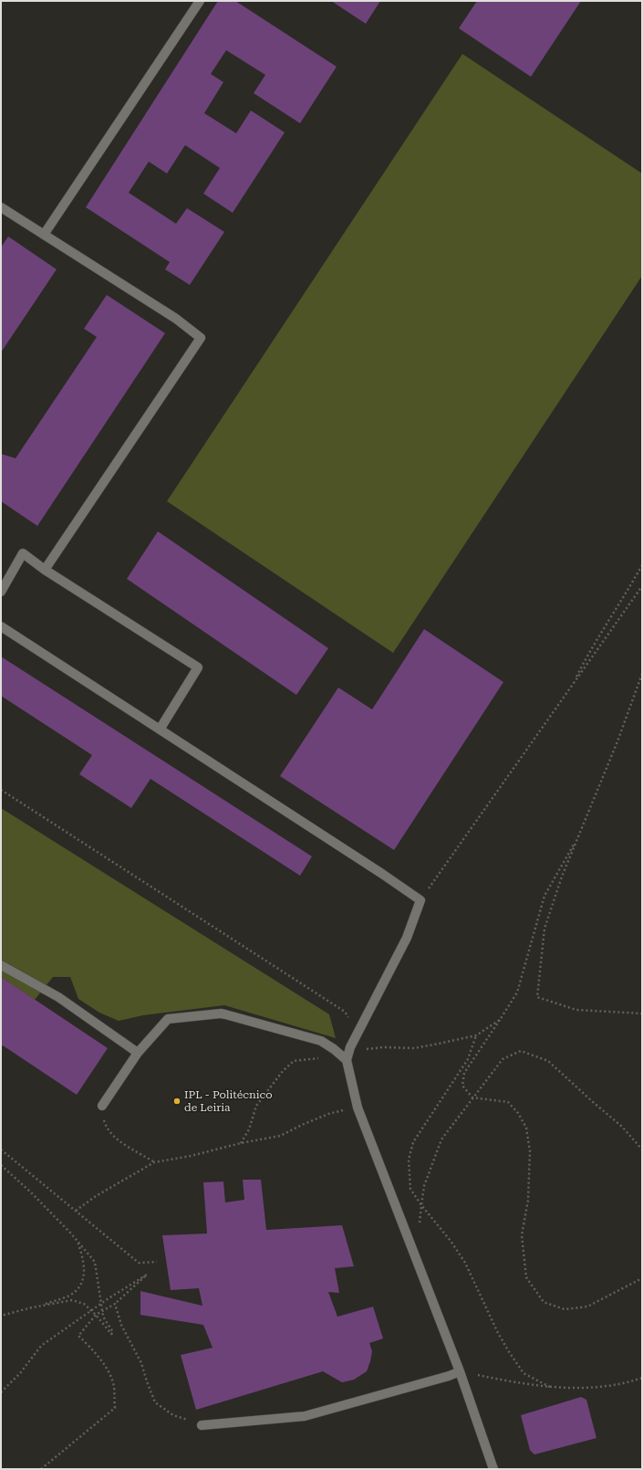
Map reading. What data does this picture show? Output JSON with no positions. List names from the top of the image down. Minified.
{"places":["IPL - Politécnico de Leiria"]}
